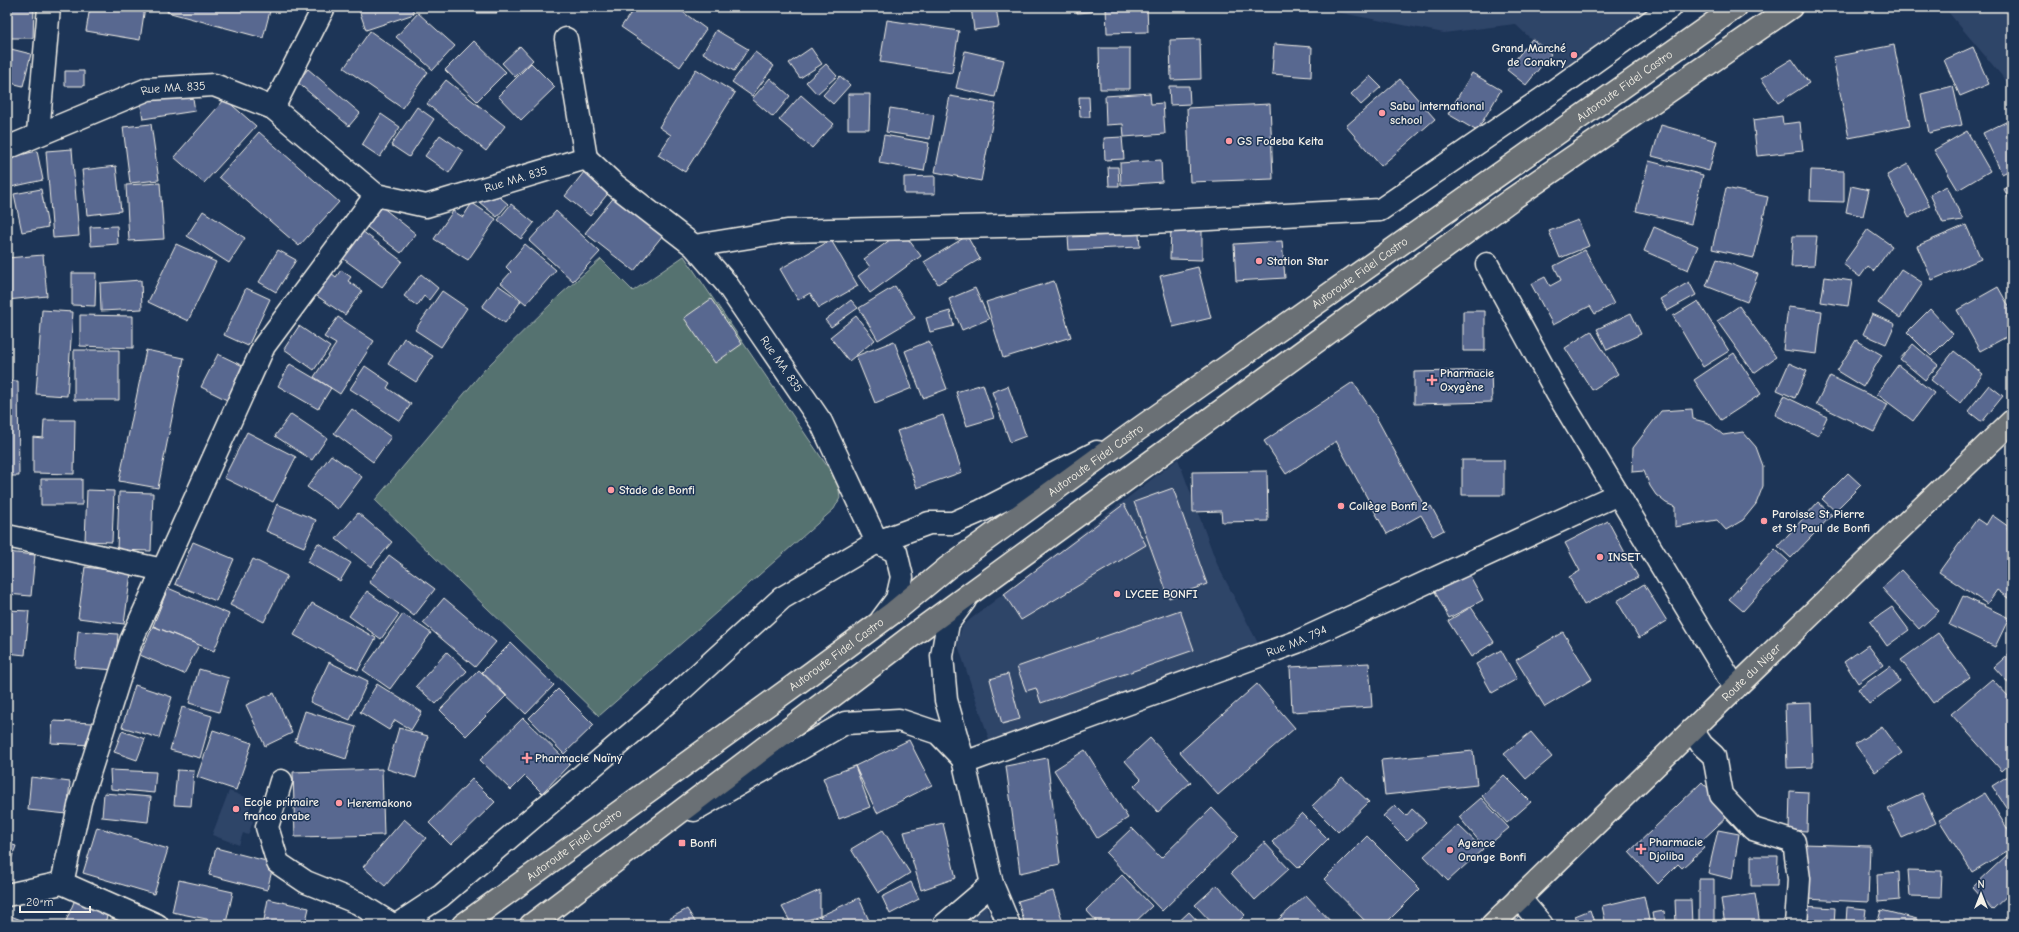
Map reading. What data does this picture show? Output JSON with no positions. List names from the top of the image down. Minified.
{"streets":{"main road":["Autoroute Fidel Castro","Route du Niger"],"street":["Rue MA. 835","Rue MA. 794"]},"places":{"other":["Grand Marché de Conakry","Sabu international school","GS Fodeba Keita","Station Star","Stade de Bonfi","Collège Bonfi 2","Paroisse St Pierre et St Paul de Bonfi","INSET","LYCEE BONFI","Heremakono","Ecole primaire franco arabe","Agence Orange Bonfi"],"health":["Pharmacie Oxygène","Pharmacie Naïny","Pharmacie Djoliba"],"transit":["Bonfi"]},"scale_bar":"20 m","north":"top"}
